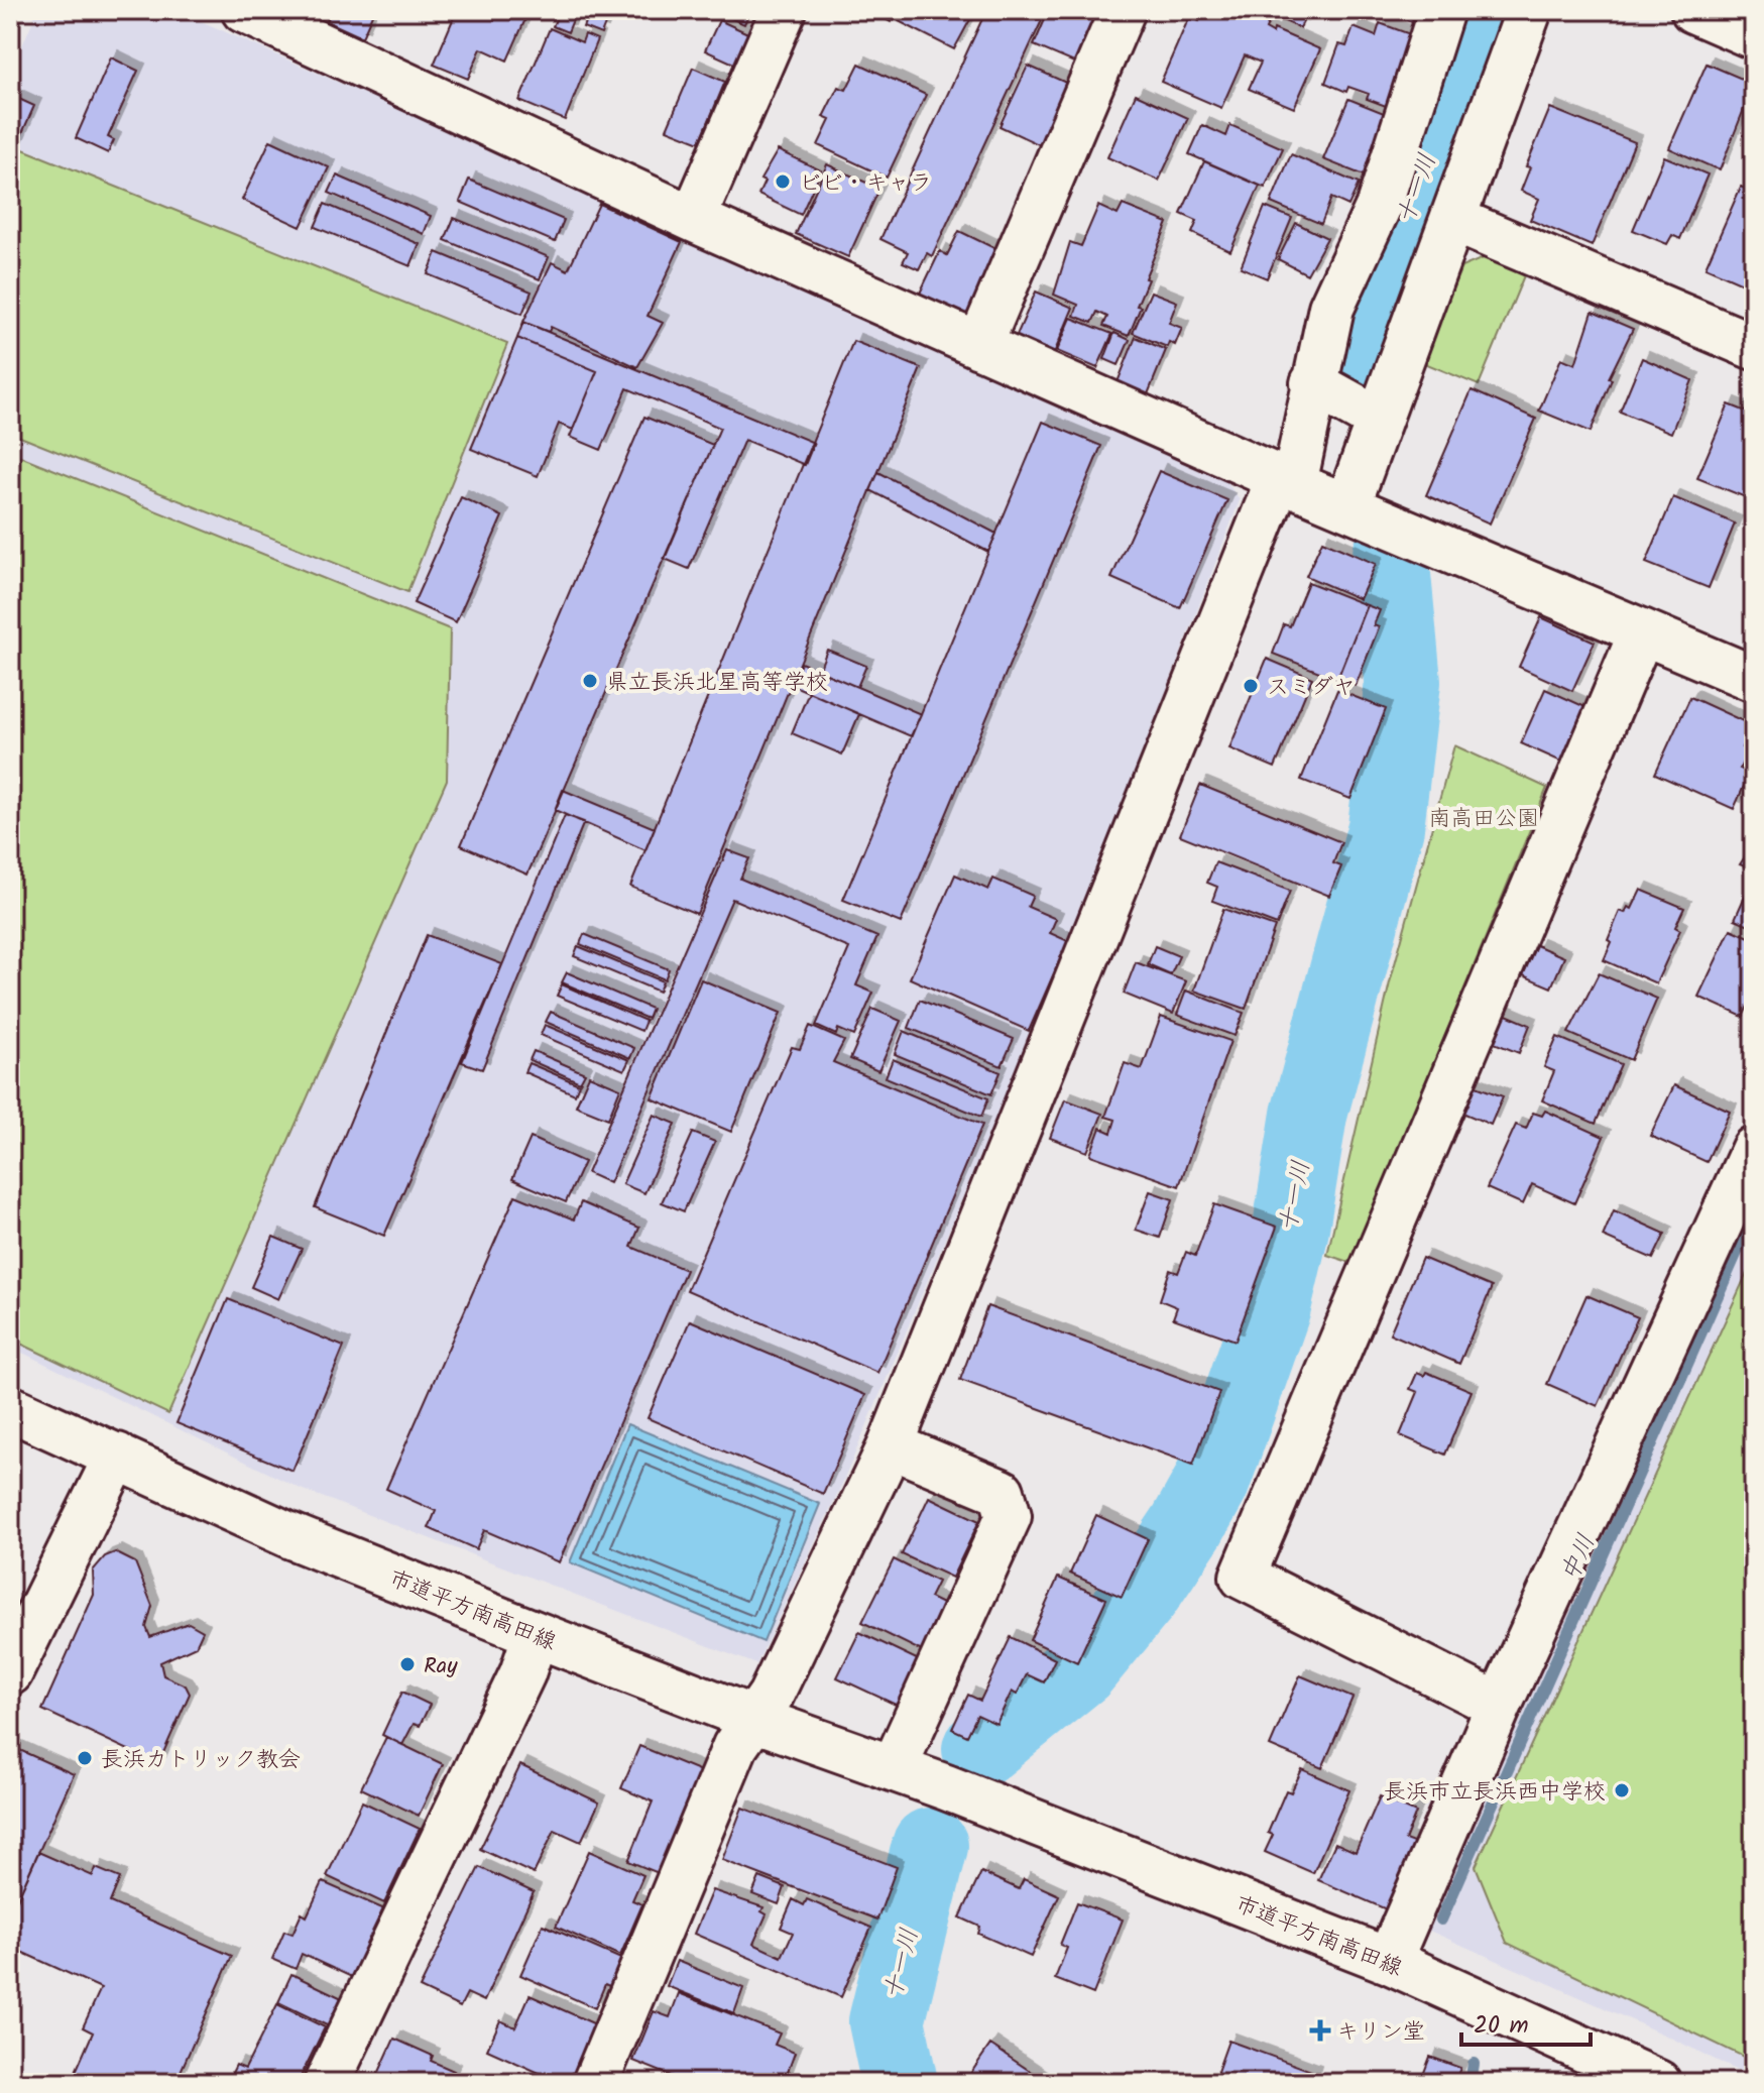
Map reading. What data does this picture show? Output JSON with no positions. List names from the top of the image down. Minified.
{"streets":{"street":["市道平方南高田線"]},"water":["十一川","中川"],"parks":["南高田公園"],"places":{"other":["ビビ・キャラ","県立長浜北星高等学校","スミダヤ","Ray","長浜カトリック教会","長浜市立長浜西中学校"],"health":["キリン堂"]},"scale_bar":"20 m"}
